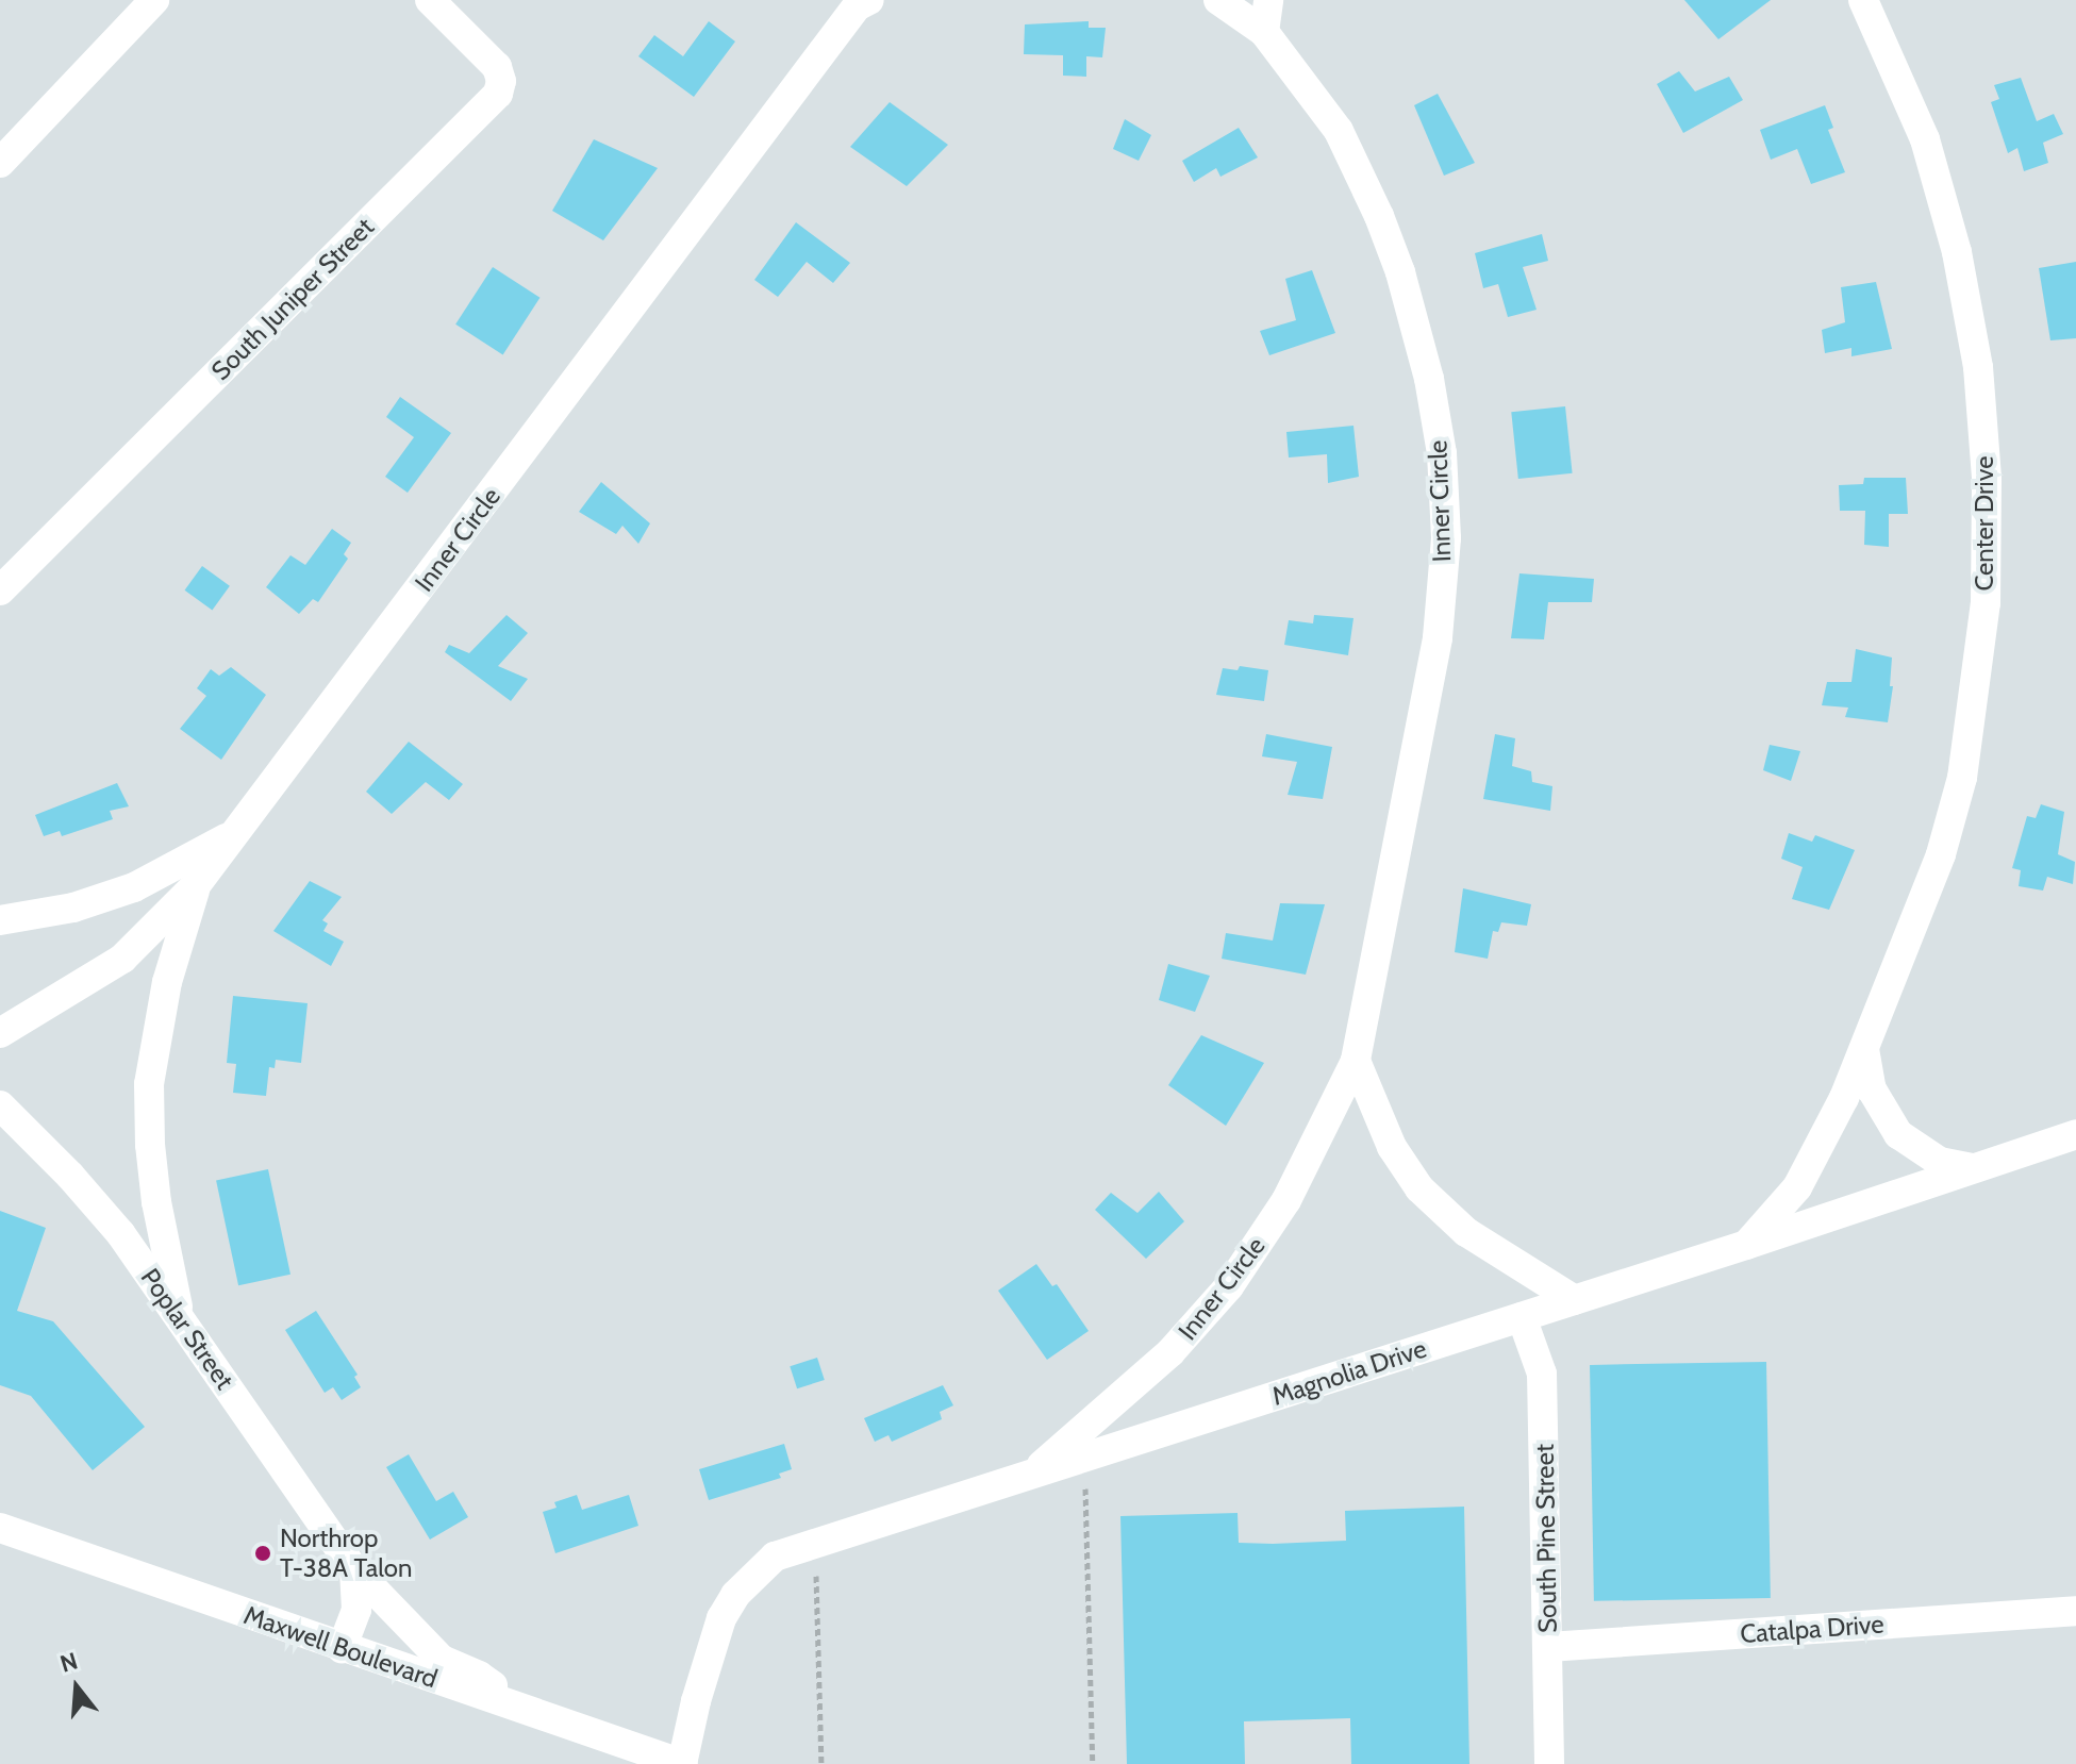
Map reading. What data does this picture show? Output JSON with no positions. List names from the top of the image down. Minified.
{"streets":{"street":["South Juniper Street","Inner Circle","Center Drive","Poplar Street","Magnolia Drive","South Pine Street","Catalpa Drive","Maxwell Boulevard"]},"crossings":[["Inner Circle","Magnolia Drive"],["Center Drive","Magnolia Drive"],["Poplar Street","Maxwell Boulevard"],["Magnolia Drive","South Pine Street"],["Magnolia Drive","Maxwell Boulevard"],["South Pine Street","Catalpa Drive"]],"places":["Northrop T-38A Talon"],"north":"top"}
